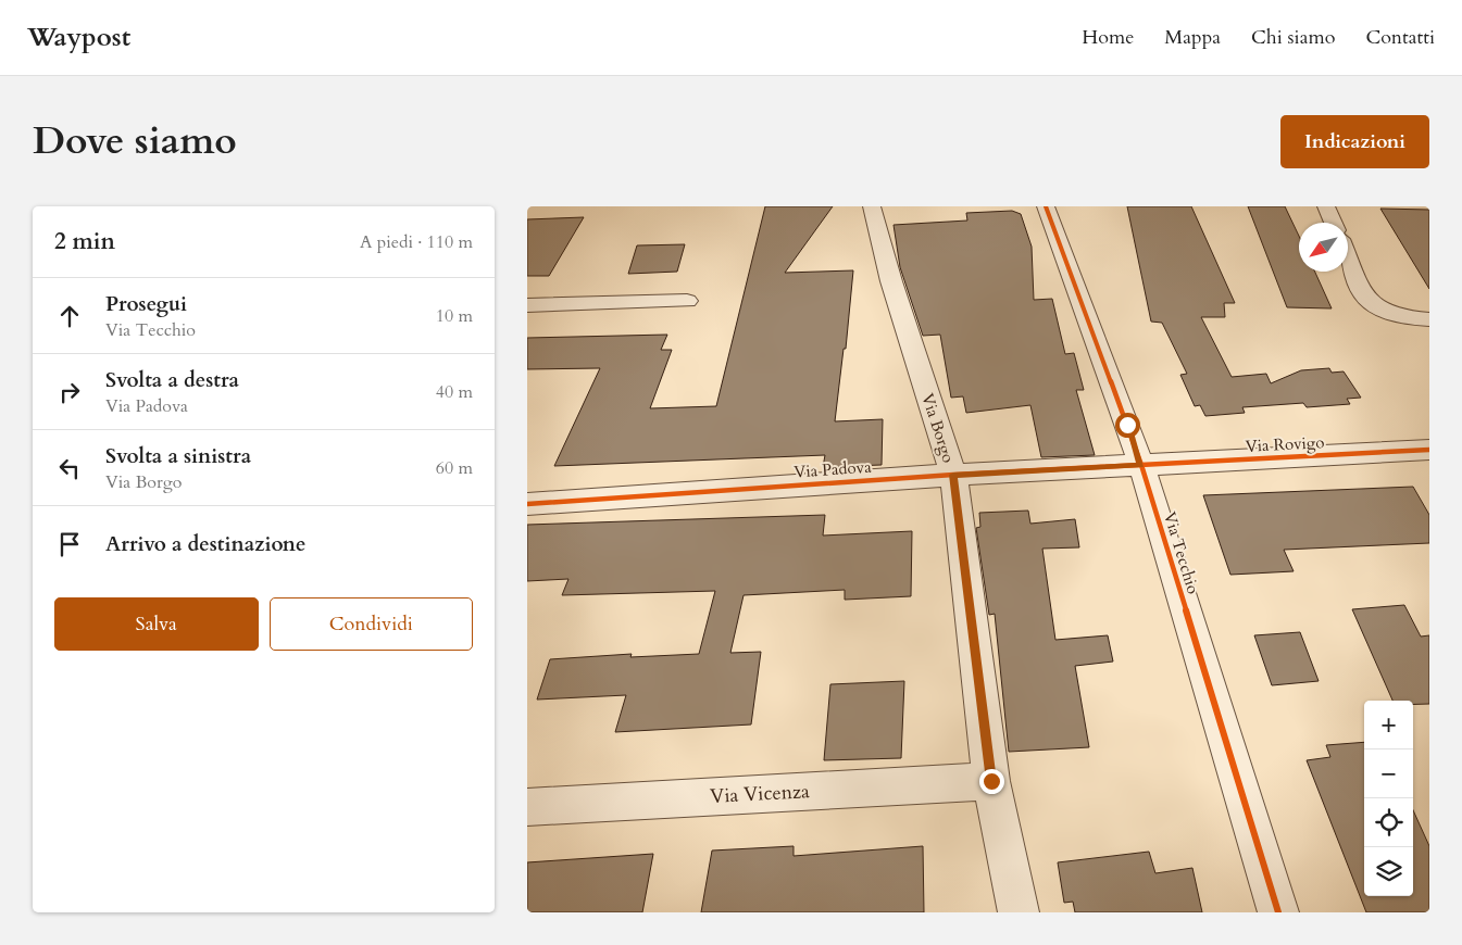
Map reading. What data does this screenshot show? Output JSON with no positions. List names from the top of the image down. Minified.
{"streets":{"street":["Via Borgo","Via Rovigo","Via Padova","Via Tecchio","Via Vicenza"]},"crossings":[["Via Borgo","Via Padova"],["Via Borgo","Via Vicenza"],["Via Rovigo","Via Padova"],["Via Rovigo","Via Tecchio"],["Via Padova","Via Tecchio"]],"north":"bottom left","page":{"header":"Waypost","nav":["Home","Mappa","Chi siamo","Contatti"],"title":"Dove siamo","buttons":["Indicazioni",["Salva","Condividi"]],"heading":["2 min","A piedi · 110 m"],"list":[["Prosegui","Via Tecchio","10 m"],["Svolta a destra","Via Padova","40 m"],["Svolta a sinistra","Via Borgo","60 m"],"Arrivo a destinazione"],"map_buttons":["+","−"]}}
